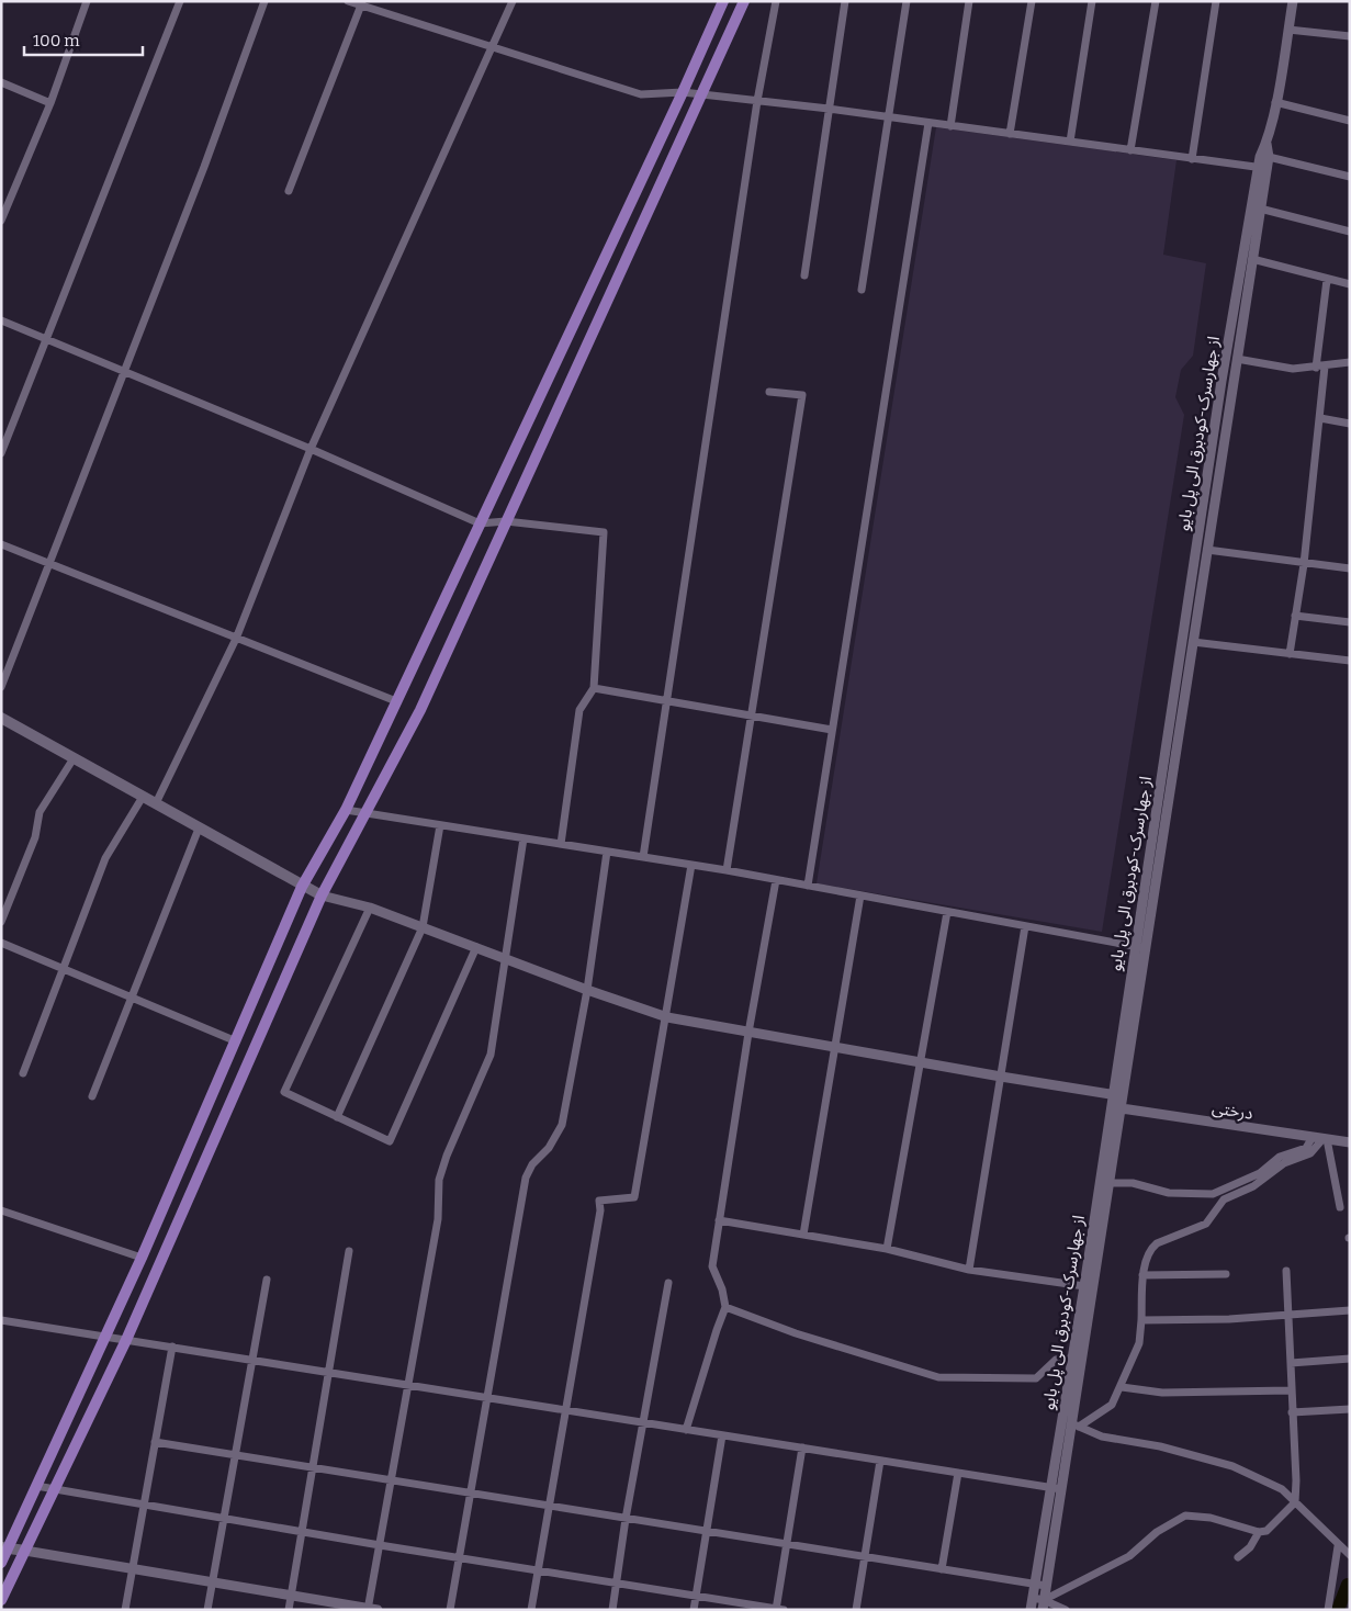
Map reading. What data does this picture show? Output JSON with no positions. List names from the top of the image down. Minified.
{"streets":{"street":["از جهارسرک-کودبرق الی پل بایو","درختی"]},"crossings":[["از جهارسرک-کودبرق الی پل بایو","درختی"]],"scale_bar":"100 m"}
